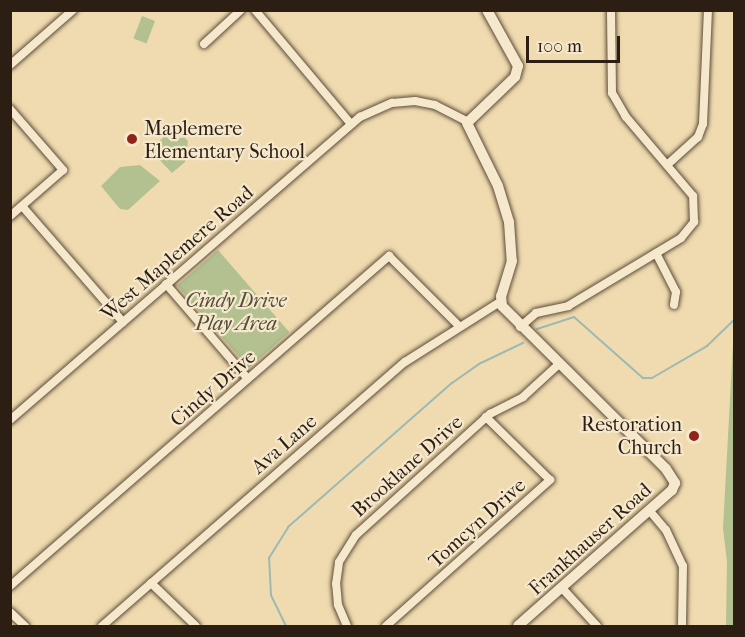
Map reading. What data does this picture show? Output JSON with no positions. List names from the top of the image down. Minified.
{"streets":{"street":["West Maplemere Road","Cindy Drive","Ava Lane","Brooklane Drive","Tomcyn Drive","Frankhauser Road"]},"crossings":[["Cindy Drive","Ava Lane"],["Ava Lane","Frankhauser Road"],["Brooklane Drive","Tomcyn Drive"],["Brooklane Drive","Frankhauser Road"]],"parks":["Cindy Drive Play Area"],"places":["Maplemere Elementary School","Restoration Church"],"scale_bar":"100 m"}
